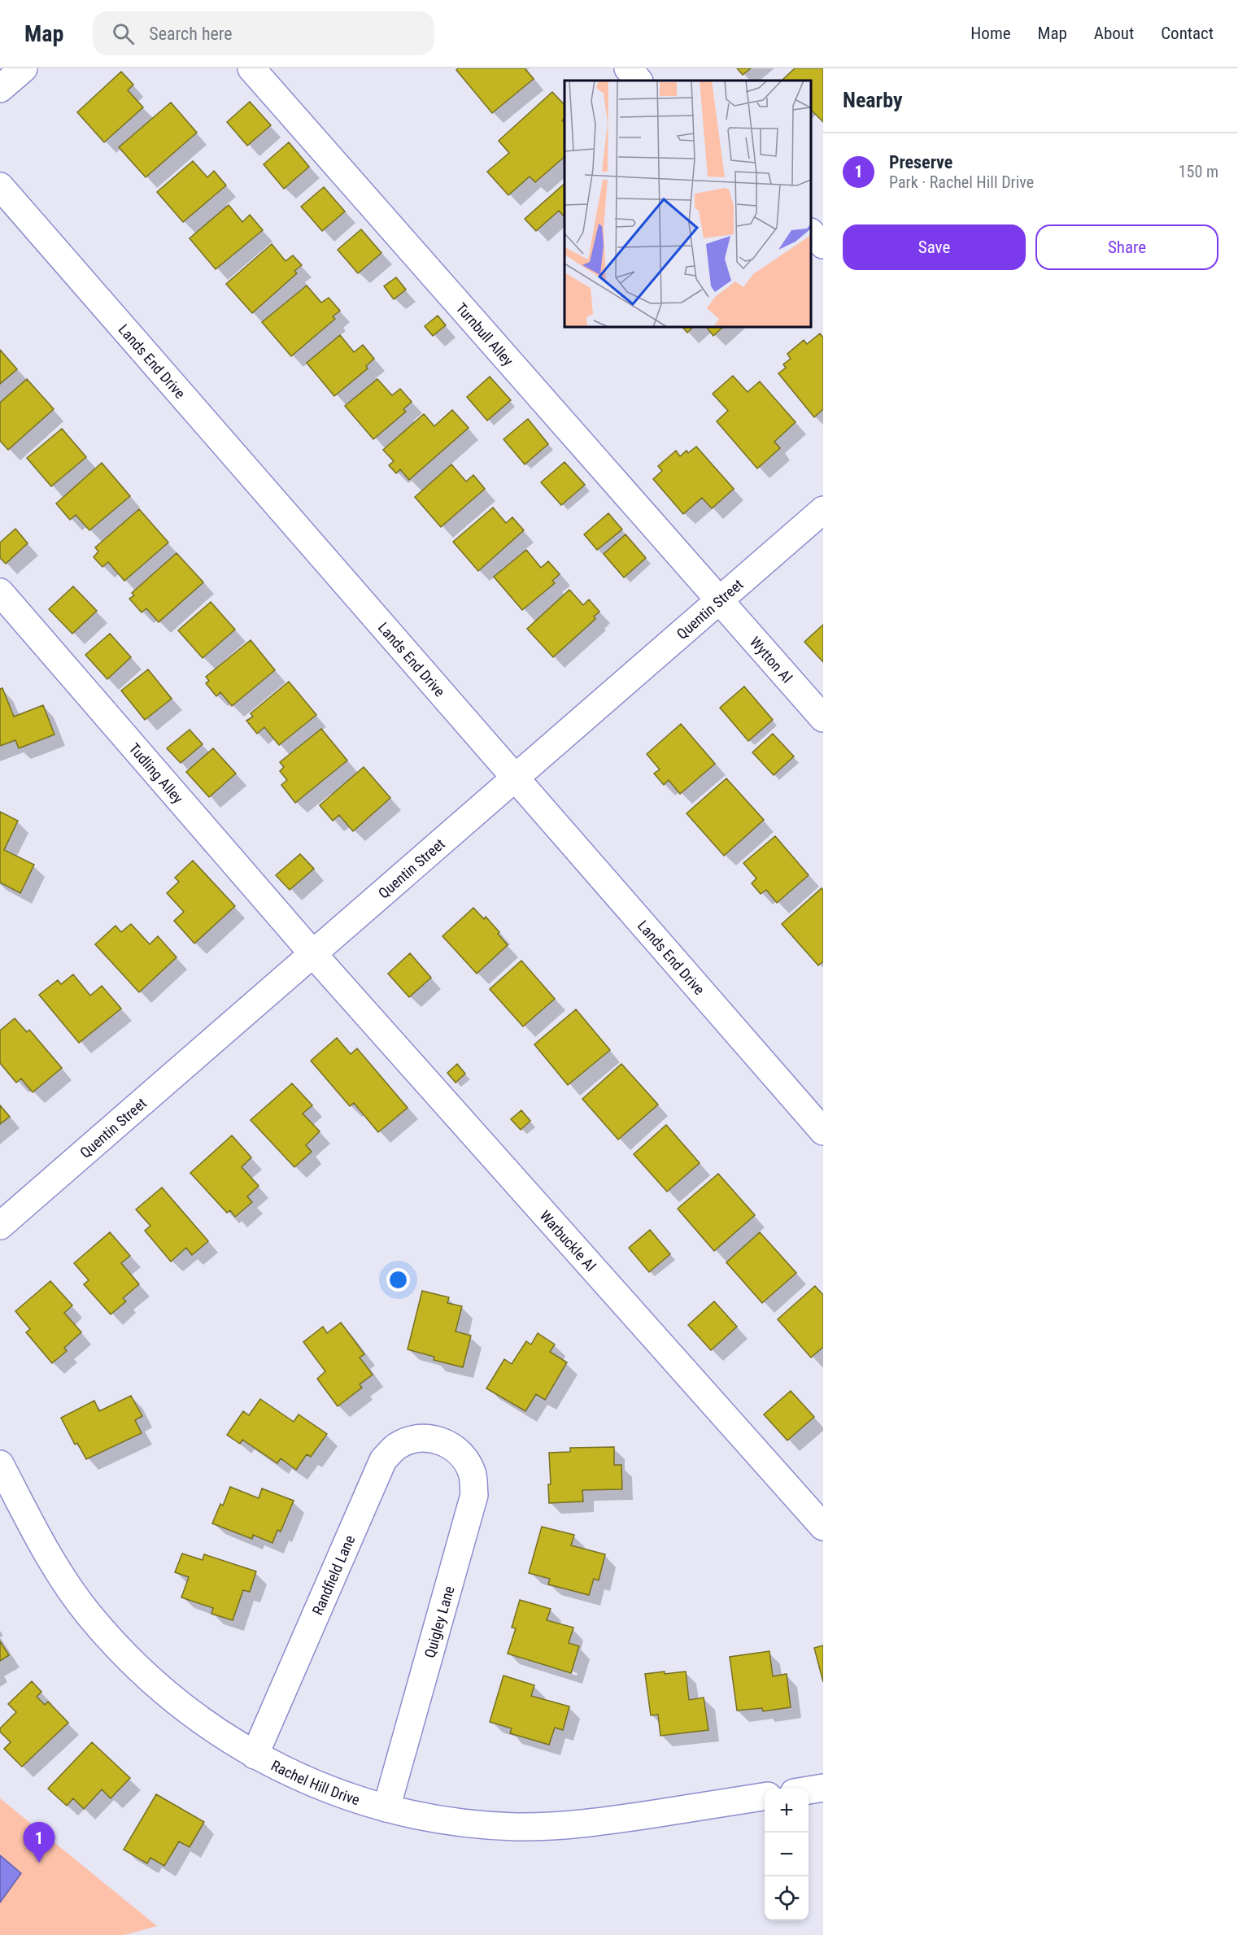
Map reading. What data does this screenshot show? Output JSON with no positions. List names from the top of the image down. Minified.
{"streets":{"street":["Turnbull Alley","Lands End Drive","Quentin Street","Wytton Al","Tudling Alley","Warbuckle Al","Randfield Lane","Quigley Lane","Rachel Hill Drive"]},"crossings":[["Turnbull Alley","Quentin Street"],["Turnbull Alley","Wytton Al"],["Lands End Drive","Quentin Street"],["Quentin Street","Wytton Al"],["Quentin Street","Tudling Alley"],["Quentin Street","Warbuckle Al"],["Tudling Alley","Warbuckle Al"],["Randfield Lane","Quigley Lane"],["Randfield Lane","Rachel Hill Drive"],["Quigley Lane","Rachel Hill Drive"]],"page":{"header":"Map","search":"Search here","nav":["Home","Map","About","Contact"],"heading":"Nearby","list":[{"mark":"1","name":"Preserve","note":"Park · Rachel Hill Drive","value":"150 m"}],"buttons":["Save","Share"],"map_buttons":["+","−"],"pins":"1"}}
